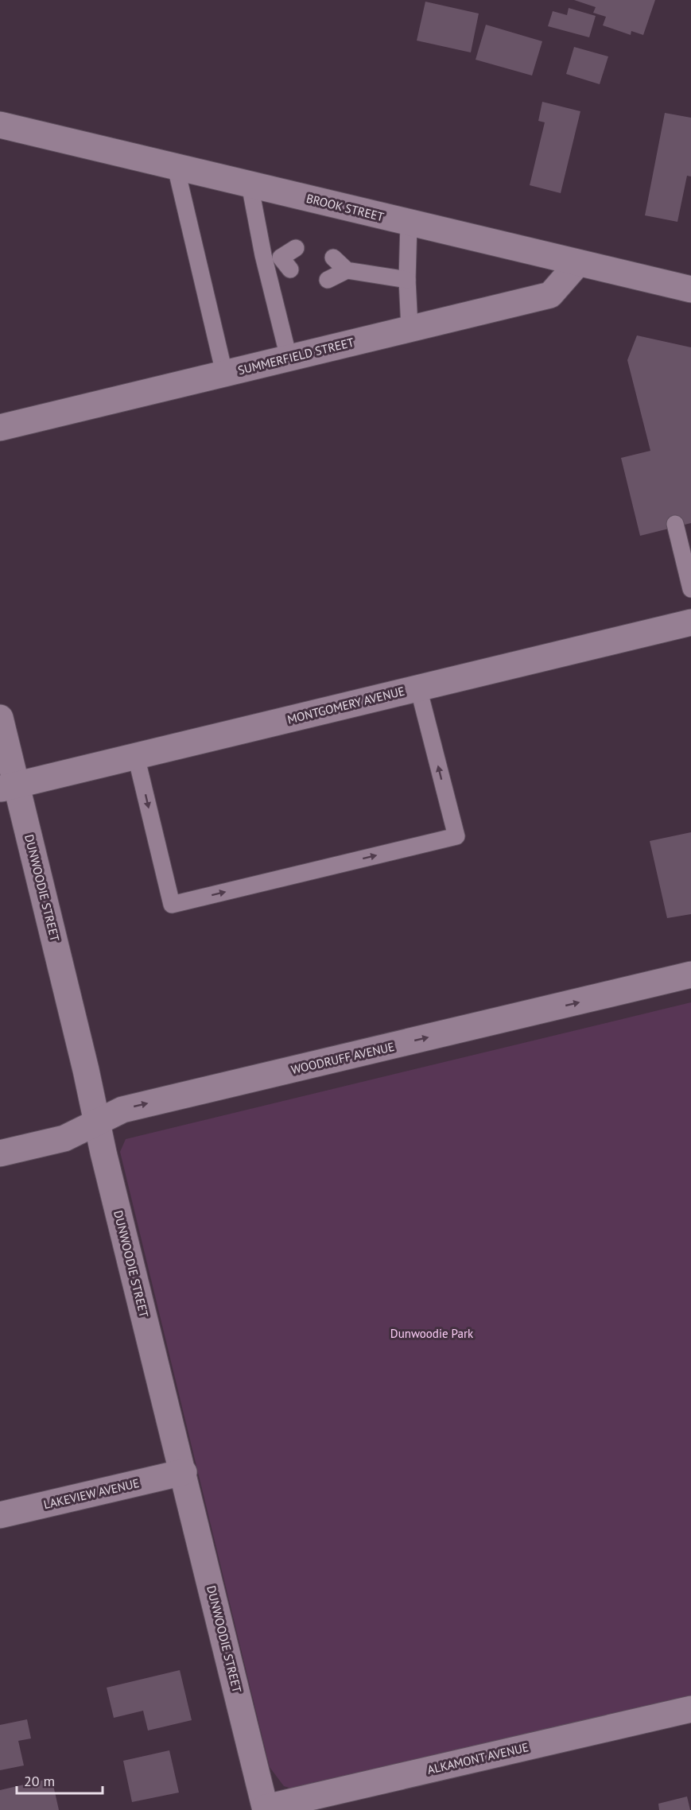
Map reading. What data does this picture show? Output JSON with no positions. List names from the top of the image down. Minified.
{"streets":{"street":["BROOK STREET","SUMMERFIELD STREET","MONTGOMERY AVENUE","DUNWOODIE STREET","WOODRUFF AVENUE","LAKEVIEW AVENUE","ALKAMONT AVENUE"]},"crossings":[["BROOK STREET","SUMMERFIELD STREET"],["MONTGOMERY AVENUE","DUNWOODIE STREET"],["DUNWOODIE STREET","WOODRUFF AVENUE"],["DUNWOODIE STREET","LAKEVIEW AVENUE"],["DUNWOODIE STREET","ALKAMONT AVENUE"]],"one_way":["WOODRUFF AVENUE"],"parks":["Dunwoodie Park"],"scale_bar":"20 m"}
